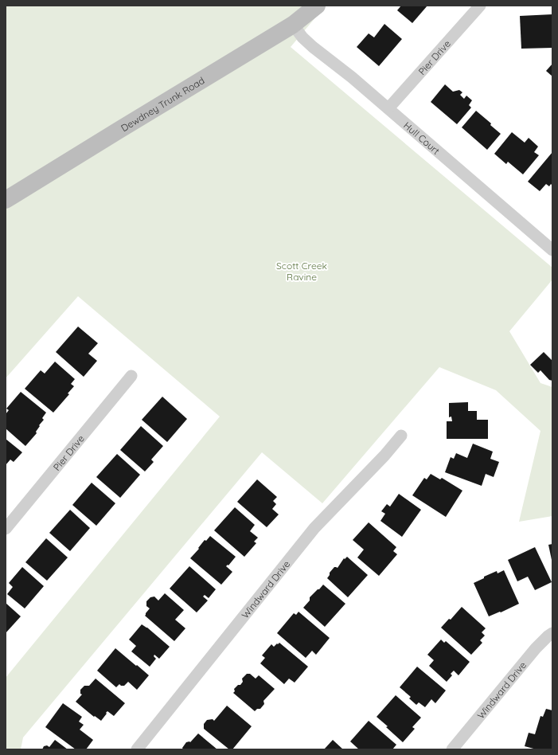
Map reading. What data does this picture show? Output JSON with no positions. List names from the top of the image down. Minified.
{"streets":{"main road":["Dewdney Trunk Road"],"street":["Pier Drive","Hull Court","Windward Drive"]},"crossings":[["Pier Drive","Hull Court"],["Dewdney Trunk Road","Hull Court"]],"parks":["Scott Creek Ravine"]}
